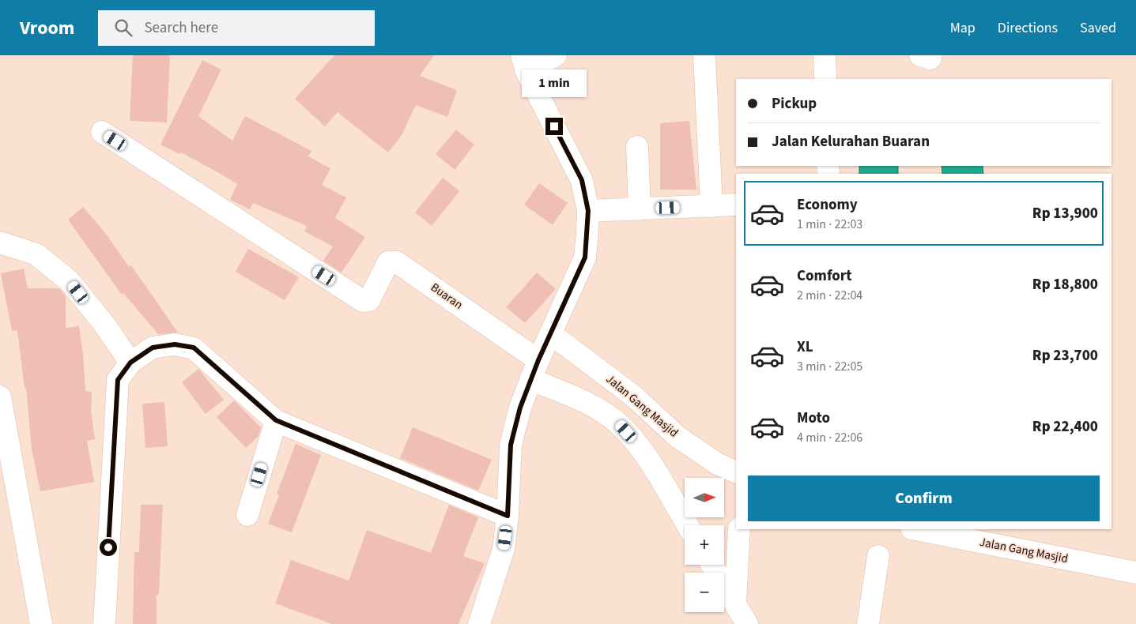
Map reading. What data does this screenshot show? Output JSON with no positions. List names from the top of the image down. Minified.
{"streets":{"street":["Buaran","Jalan Gang Masjid"]},"north":"right","page":{"header":"Vroom","search":"Search here","nav":["Map","Directions","Saved"],"bubble":"1 min","banner":["Pickup","Jalan Kelurahan Buaran"],"list":[{"name":"Economy","note":"1 min · 22:03","value":"Rp 13,900"},{"name":"Comfort","note":"2 min · 22:04","value":"Rp 18,800"},{"name":"XL","note":"3 min · 22:05","value":"Rp 23,700"},{"name":"Moto","note":"4 min · 22:06","value":"Rp 22,400"}],"buttons":"Confirm","map_buttons":["+","−"]}}
